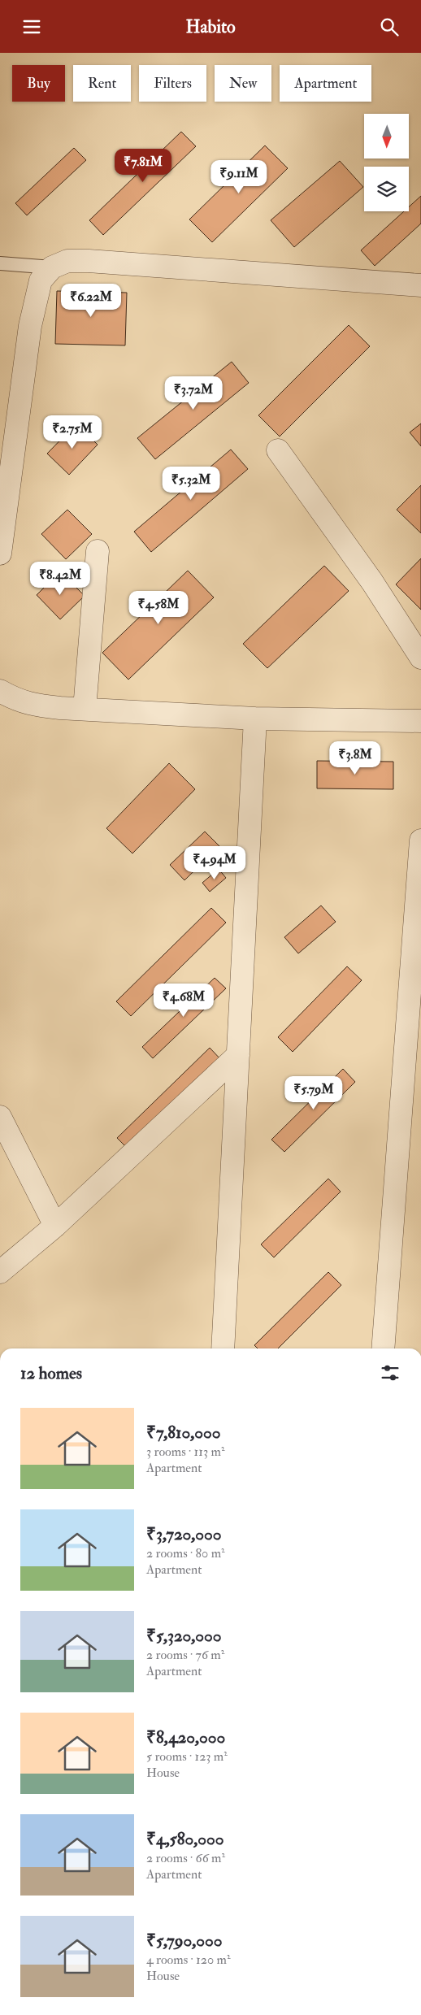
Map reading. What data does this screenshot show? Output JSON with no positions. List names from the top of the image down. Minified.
{"north":"bottom","page":{"header":"Habito","chip":["Buy","Rent","Filters","New","Apartment"],"price":["₹7.81M","₹9.11M","₹6.22M","₹3.72M","₹2.75M","₹5.32M","₹8.42M","₹4.58M","₹3.8M","₹4.94M","₹4.68M","₹5.79M"],"heading":"12 homes","list":[{"name":"₹7,810,000","note":"3 rooms · 113 m² · Apartment"},{"name":"₹3,720,000","note":"2 rooms · 80 m² · Apartment"},{"name":"₹5,320,000","note":"2 rooms · 76 m² · Apartment"},{"name":"₹8,420,000","note":"5 rooms · 123 m² · House"},{"name":"₹4,580,000","note":"2 rooms · 66 m² · Apartment"},{"name":"₹5,790,000","note":"4 rooms · 120 m² · House"}]}}
